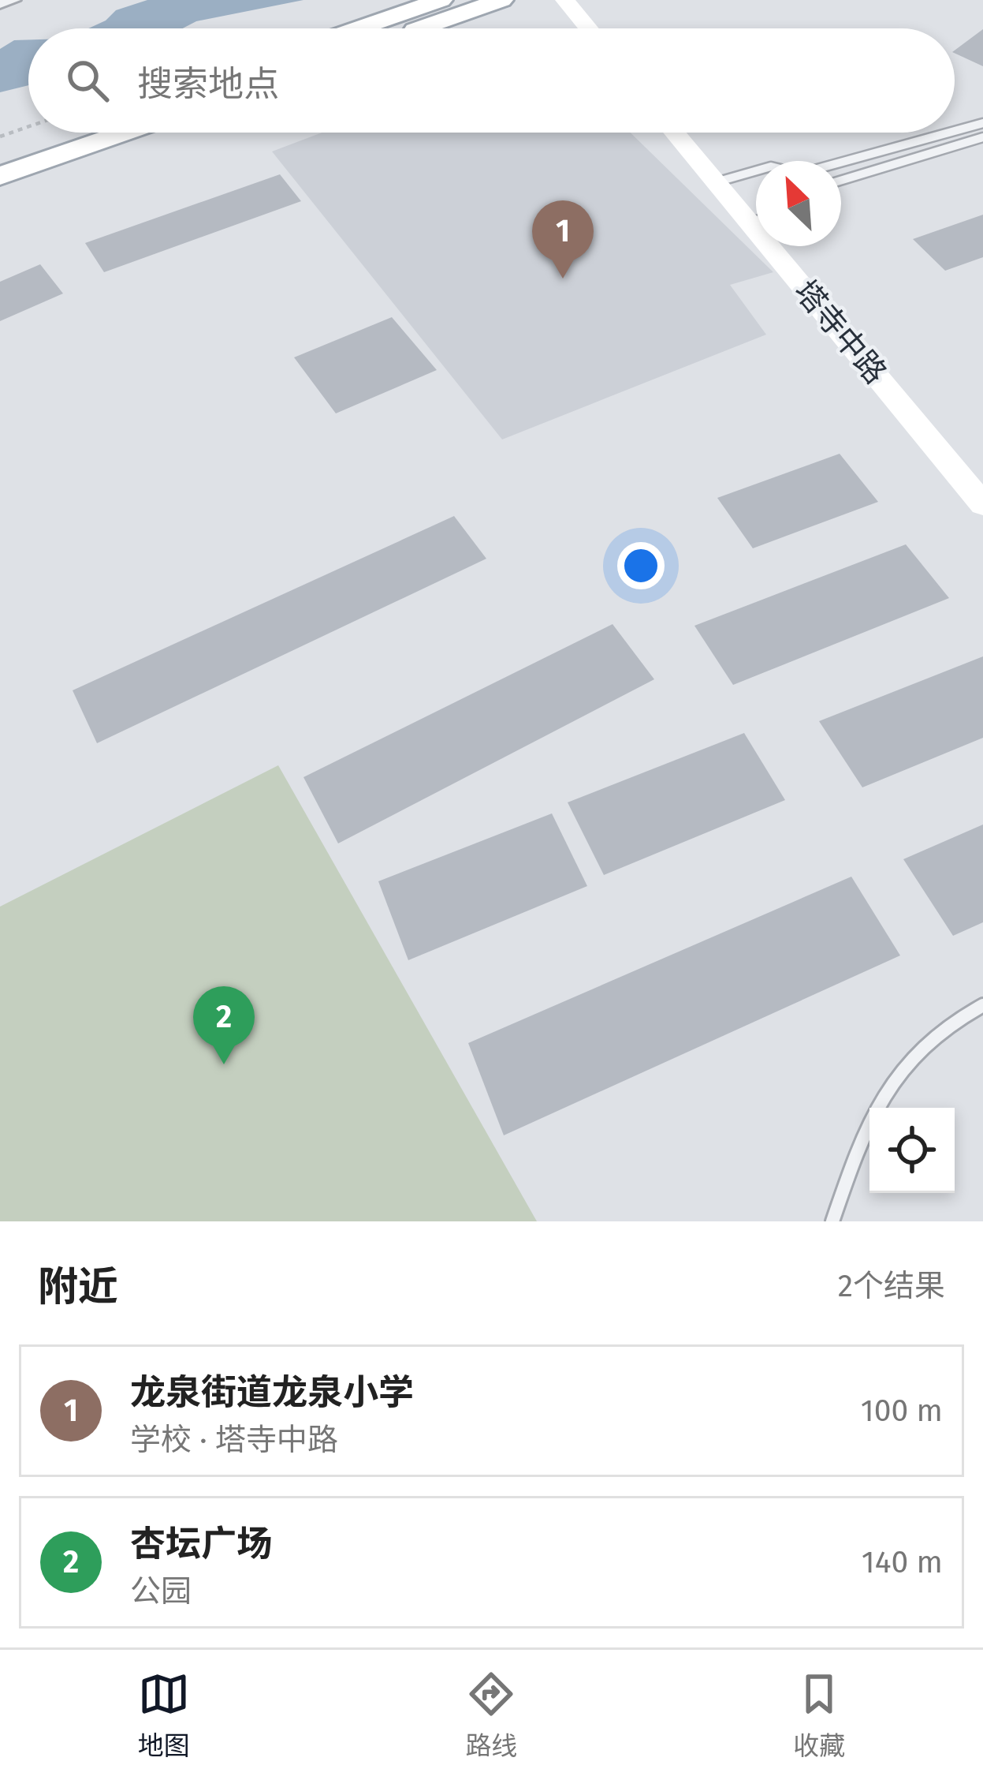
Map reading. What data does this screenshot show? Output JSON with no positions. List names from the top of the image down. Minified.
{"streets":{"main road":["塔寺中路"]},"north":"top left","page":{"search":"搜索地点","pins":["1","2"],"heading":["附近","2个结果"],"list":[{"mark":"1","name":"龙泉街道龙泉小学","note":"学校 · 塔寺中路","value":"100 m"},{"mark":"2","name":"杏坛广场","note":"公园","value":"140 m"}],"nav":["地图","路线","收藏"]}}
